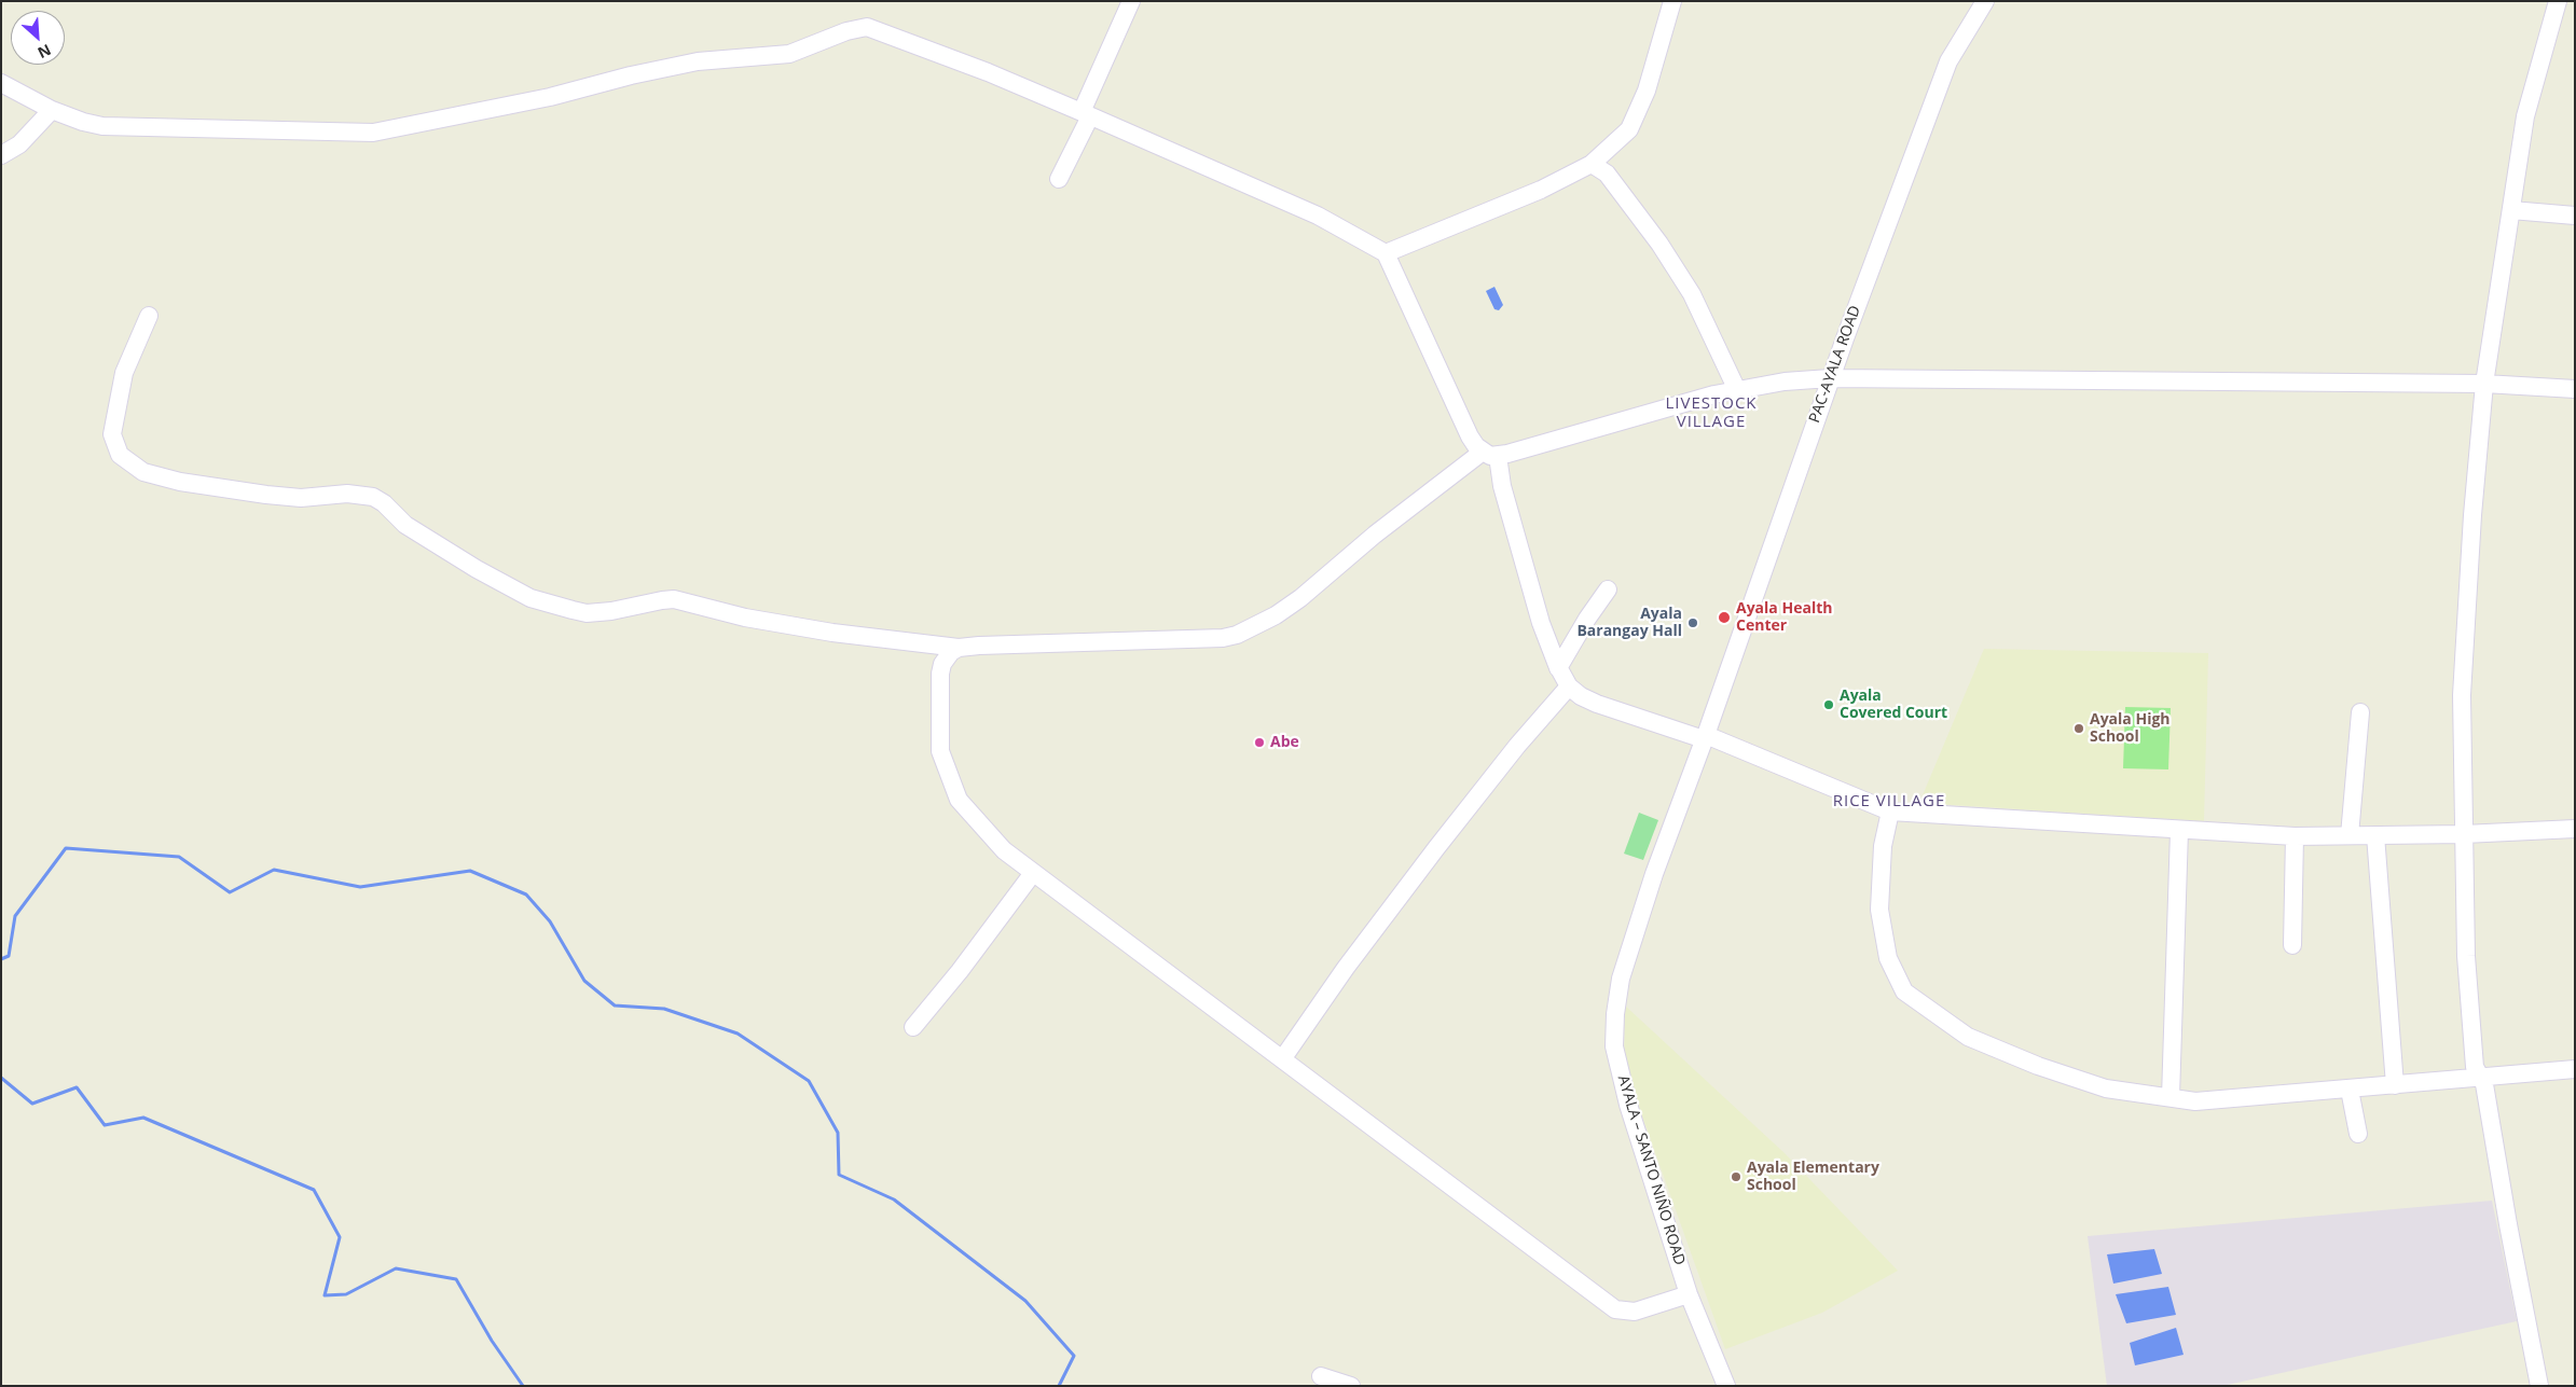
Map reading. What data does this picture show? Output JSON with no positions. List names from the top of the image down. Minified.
{"streets":{"street":["PAC-AYALA ROAD","AYALA – SANTO NIÑO ROAD"]},"crossings":[["PAC-AYALA ROAD","AYALA – SANTO NIÑO ROAD"]],"districts":["LIVESTOCK VILLAGE","RICE VILLAGE"],"places":["Ayala Health Center","Ayala Barangay Hall","Ayala Covered Court","Ayala High School","Abe","Ayala Elementary School"],"north":"bottom right"}
